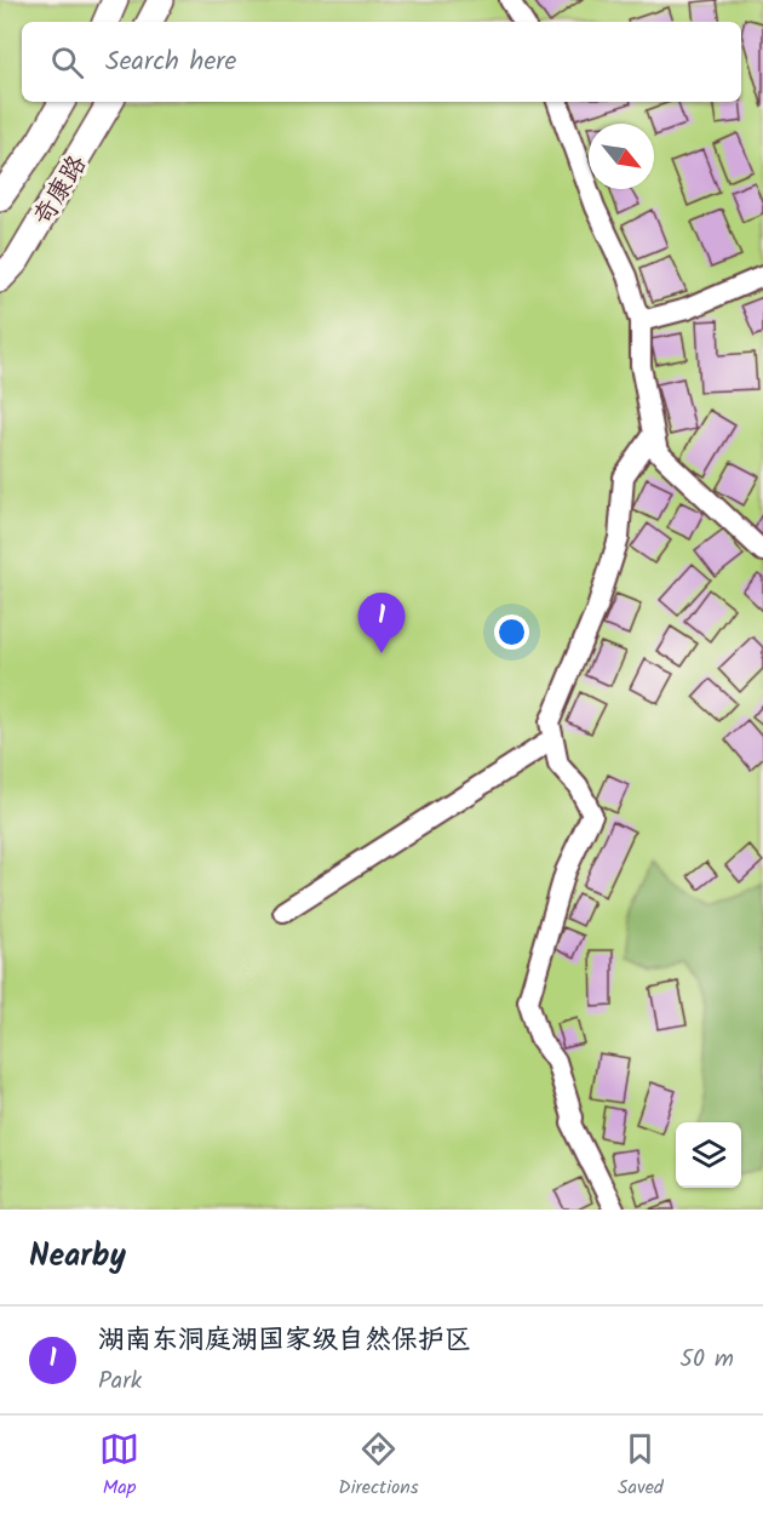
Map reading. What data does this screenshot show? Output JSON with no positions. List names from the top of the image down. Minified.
{"streets":{"main road":["奇康路"]},"north":"bottom right","page":{"search":"Search here","pins":"1","heading":"Nearby","list":[{"mark":"1","name":"湖南东洞庭湖国家级自然保护区","note":"Park","value":"50 m"}],"nav":["Map","Directions","Saved"]}}
